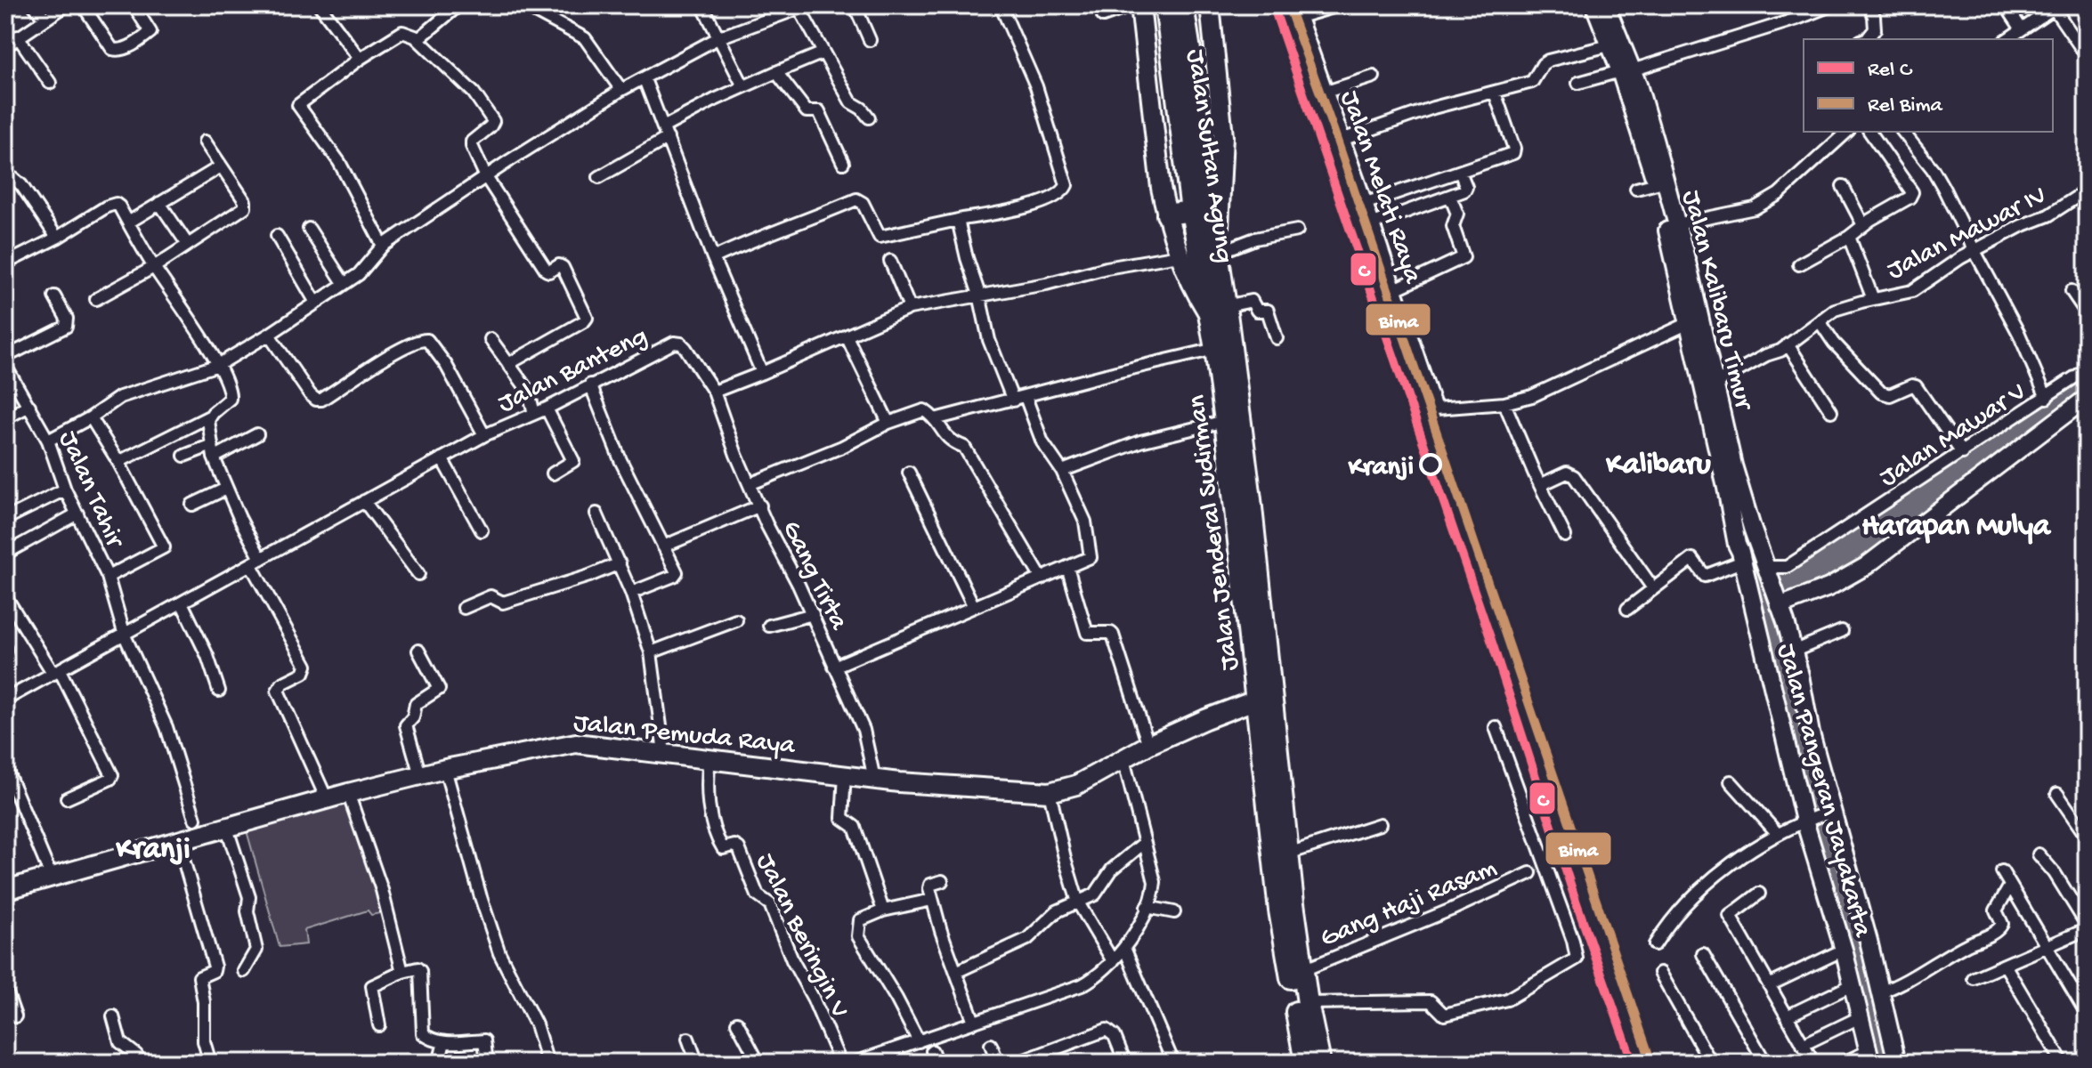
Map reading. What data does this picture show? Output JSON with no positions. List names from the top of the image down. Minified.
{"streets":{"highway":["Jalan Sultan Agung","Jalan Jenderal Sudirman"],"main road":["Jalan Pemuda Raya"],"street":["Jalan Melati Raya","Jalan Mawar IV","Jalan Kalibaru Timur","Jalan Banteng","Jalan Mawar V","Jalan Tahir","Gang Tirta","Jalan Pangeran Jayakarta","Gang Haji Rasam","Jalan Beringin V"]},"crossings":[["Jalan Sultan Agung","Jalan Jenderal Sudirman"],["Jalan Melati Raya","Jalan Kalibaru Timur"],["Jalan Mawar IV","Jalan Kalibaru Timur"],["Jalan Kalibaru Timur","Jalan Mawar V"],["Jalan Kalibaru Timur","Jalan Pangeran Jayakarta"],["Jalan Banteng","Jalan Tahir"],["Jalan Banteng","Gang Tirta"],["Jalan Jenderal Sudirman","Jalan Pemuda Raya"],["Jalan Jenderal Sudirman","Gang Haji Rasam"],["Gang Tirta","Jalan Pemuda Raya"],["Jalan Pemuda Raya","Jalan Beringin V"]],"districts":["Kalibaru","Harapan Mulya","Kranji"],"places":["Kranji"],"lines":["rail line C","rail line Bima"],"legend":["Rel C","Rel Bima"]}
